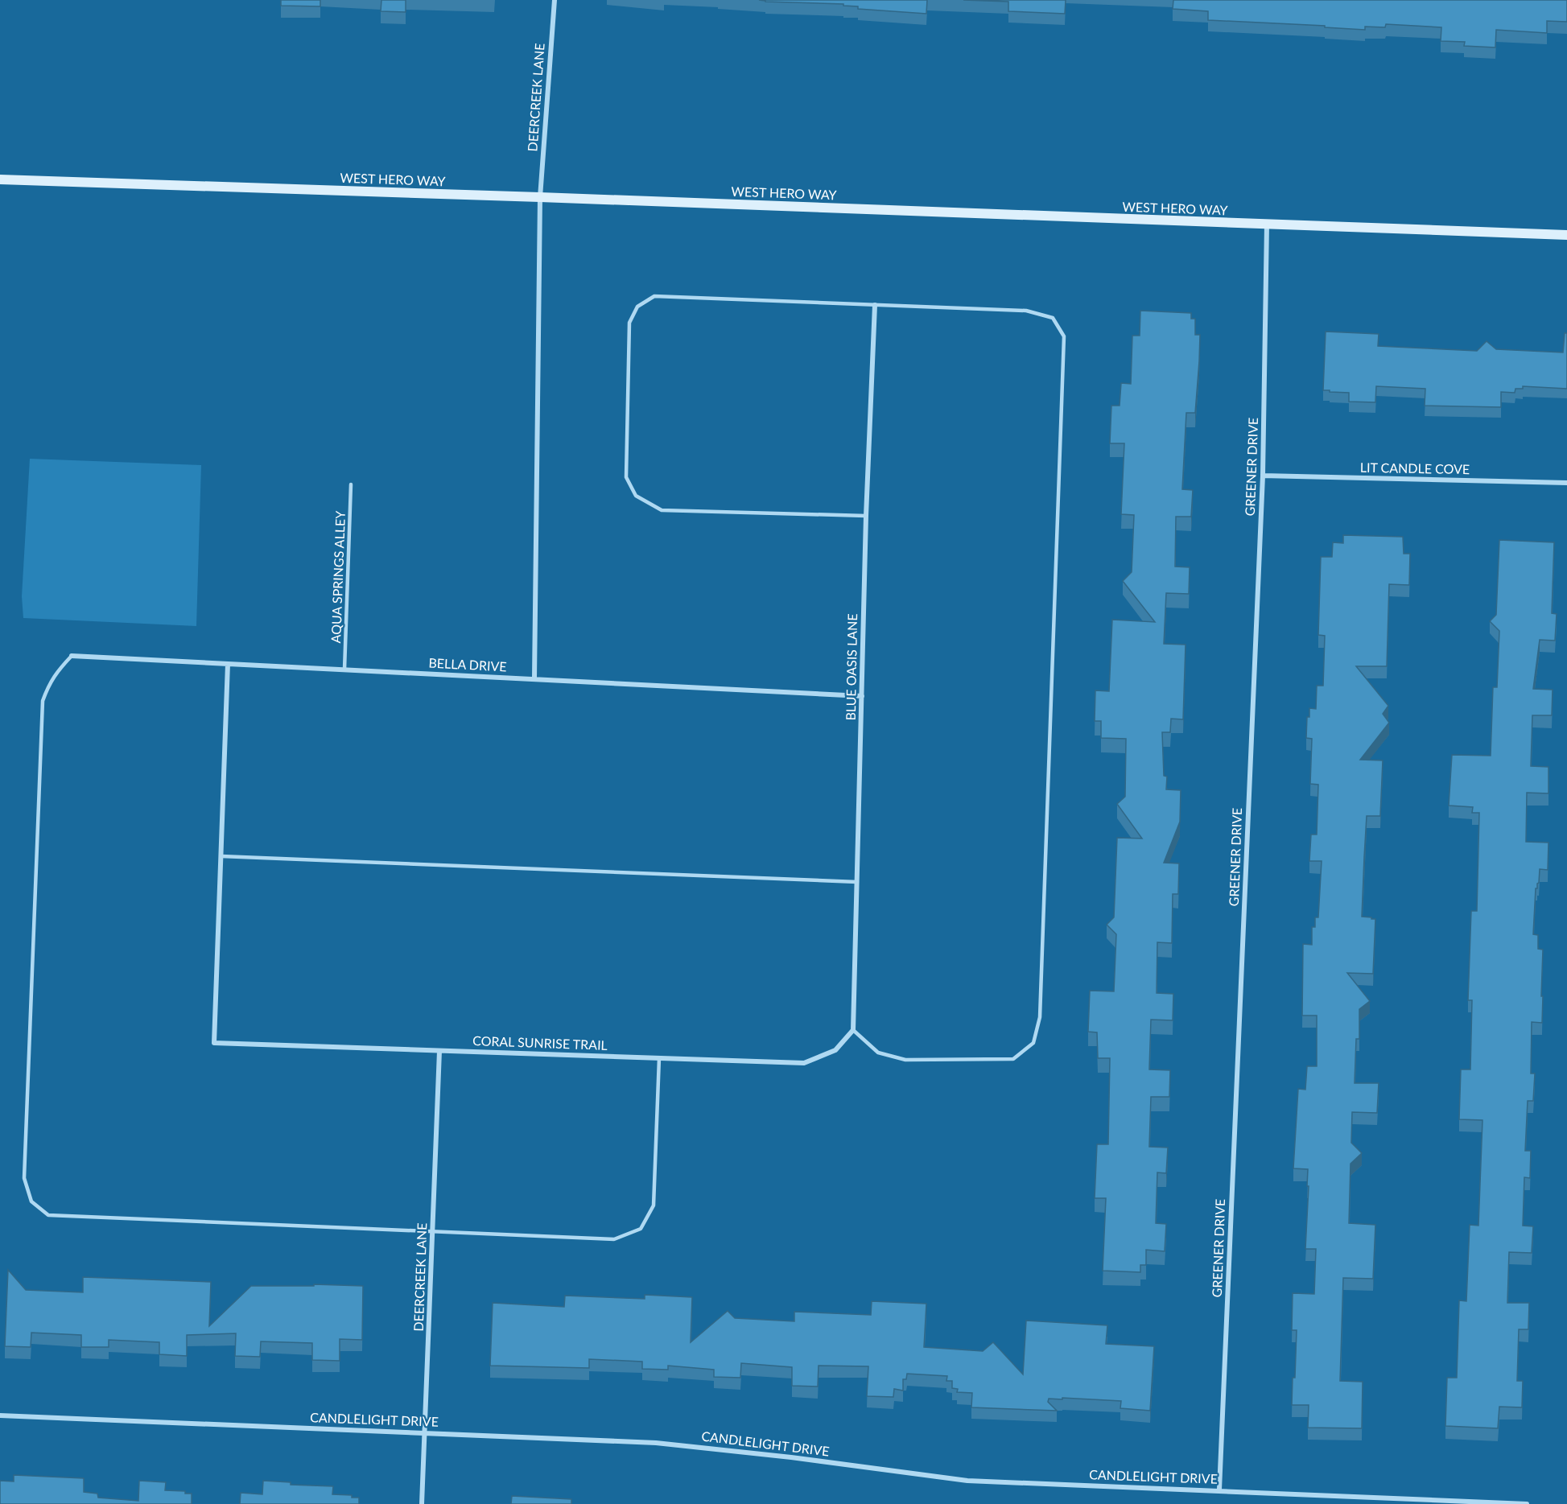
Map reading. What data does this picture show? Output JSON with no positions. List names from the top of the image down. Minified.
{"streets":{"main road":["WEST HERO WAY"],"street":["DEERCREEK LANE","GREENER DRIVE","LIT CANDLE COVE","BELLA DRIVE","BLUE OASIS LANE","CORAL SUNRISE TRAIL","CANDLELIGHT DRIVE"],"lane":["AQUA SPRINGS ALLEY"]},"crossings":[["DEERCREEK LANE","WEST HERO WAY"],["DEERCREEK LANE","BELLA DRIVE"],["DEERCREEK LANE","CORAL SUNRISE TRAIL"],["DEERCREEK LANE","CANDLELIGHT DRIVE"],["WEST HERO WAY","GREENER DRIVE"],["GREENER DRIVE","LIT CANDLE COVE"],["GREENER DRIVE","CANDLELIGHT DRIVE"],["AQUA SPRINGS ALLEY","BELLA DRIVE"],["BELLA DRIVE","BLUE OASIS LANE"],["BLUE OASIS LANE","CORAL SUNRISE TRAIL"]]}
